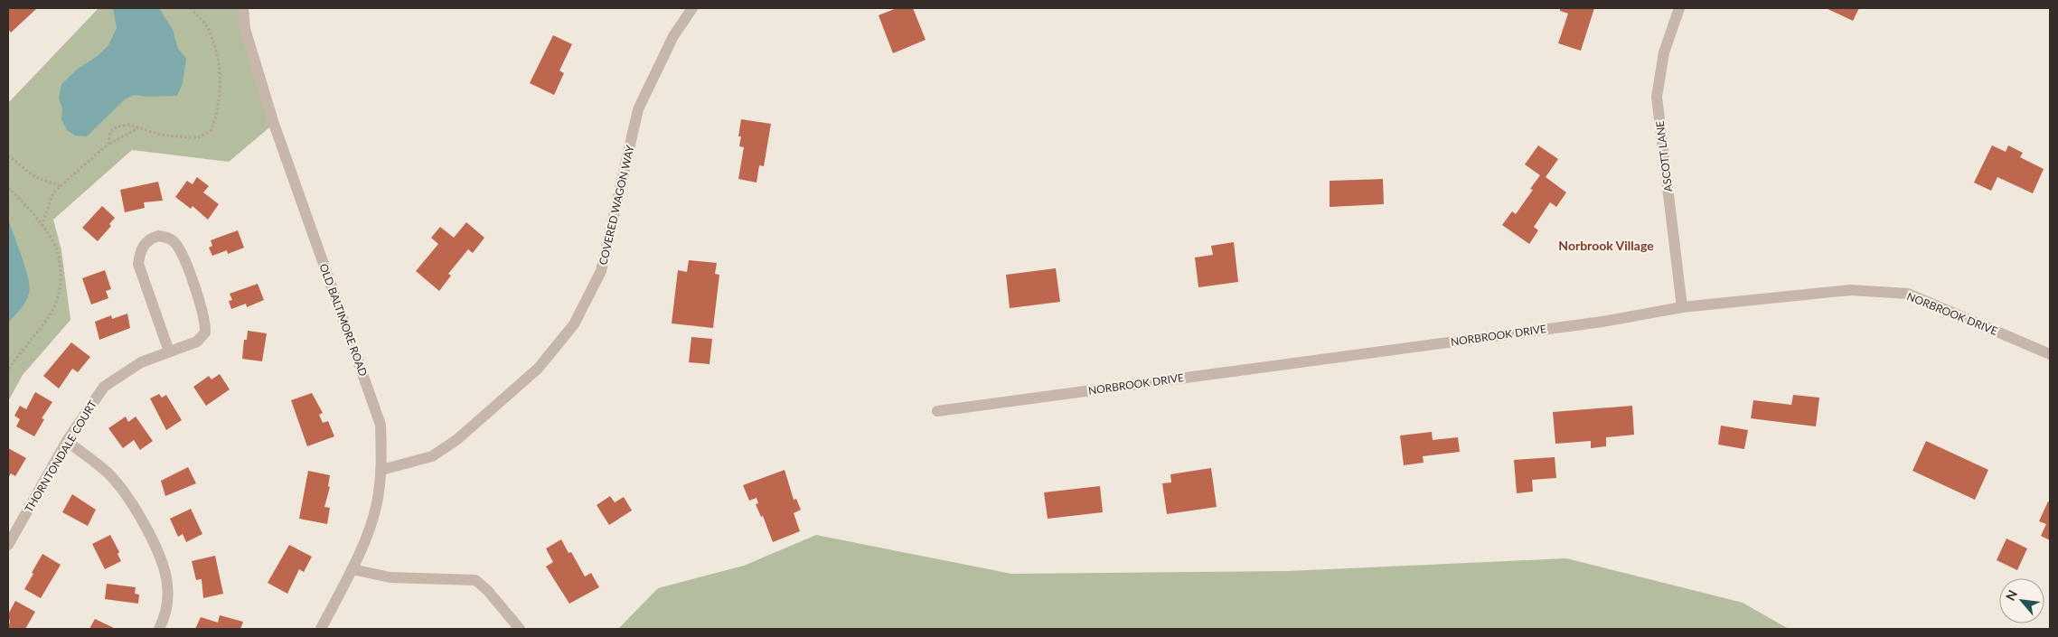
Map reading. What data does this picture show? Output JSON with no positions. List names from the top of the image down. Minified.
{"streets":{"street":["ASCOTT LANE","COVERED WAGON WAY","NORBROOK DRIVE","OLD BALTIMORE ROAD","THORNTONDALE COURT"]},"crossings":[["ASCOTT LANE","NORBROOK DRIVE"],["COVERED WAGON WAY","OLD BALTIMORE ROAD"]],"districts":["Norbrook Village"],"north":"top left"}
